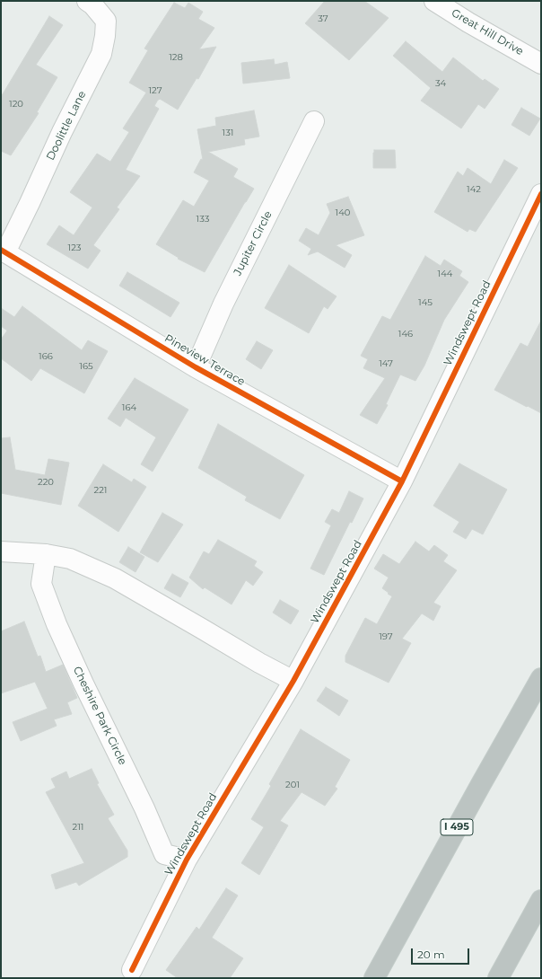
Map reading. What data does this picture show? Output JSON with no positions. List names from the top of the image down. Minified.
{"streets":{"highway":["I 495"],"street":["Great Hill Drive","Doolittle Lane","Jupiter Circle","Windswept Road","Pineview Terrace","Cheshire Park Circle"]},"crossings":[["Doolittle Lane","Pineview Terrace"],["Jupiter Circle","Pineview Terrace"],["Windswept Road","Pineview Terrace"],["Windswept Road","Cheshire Park Circle"]],"house_numbers":["37","128","34","127","120","131","142","140","133","123","144","145","146","166","147","165","164","220","221","197","201","211"],"scale_bar":"20 m"}
